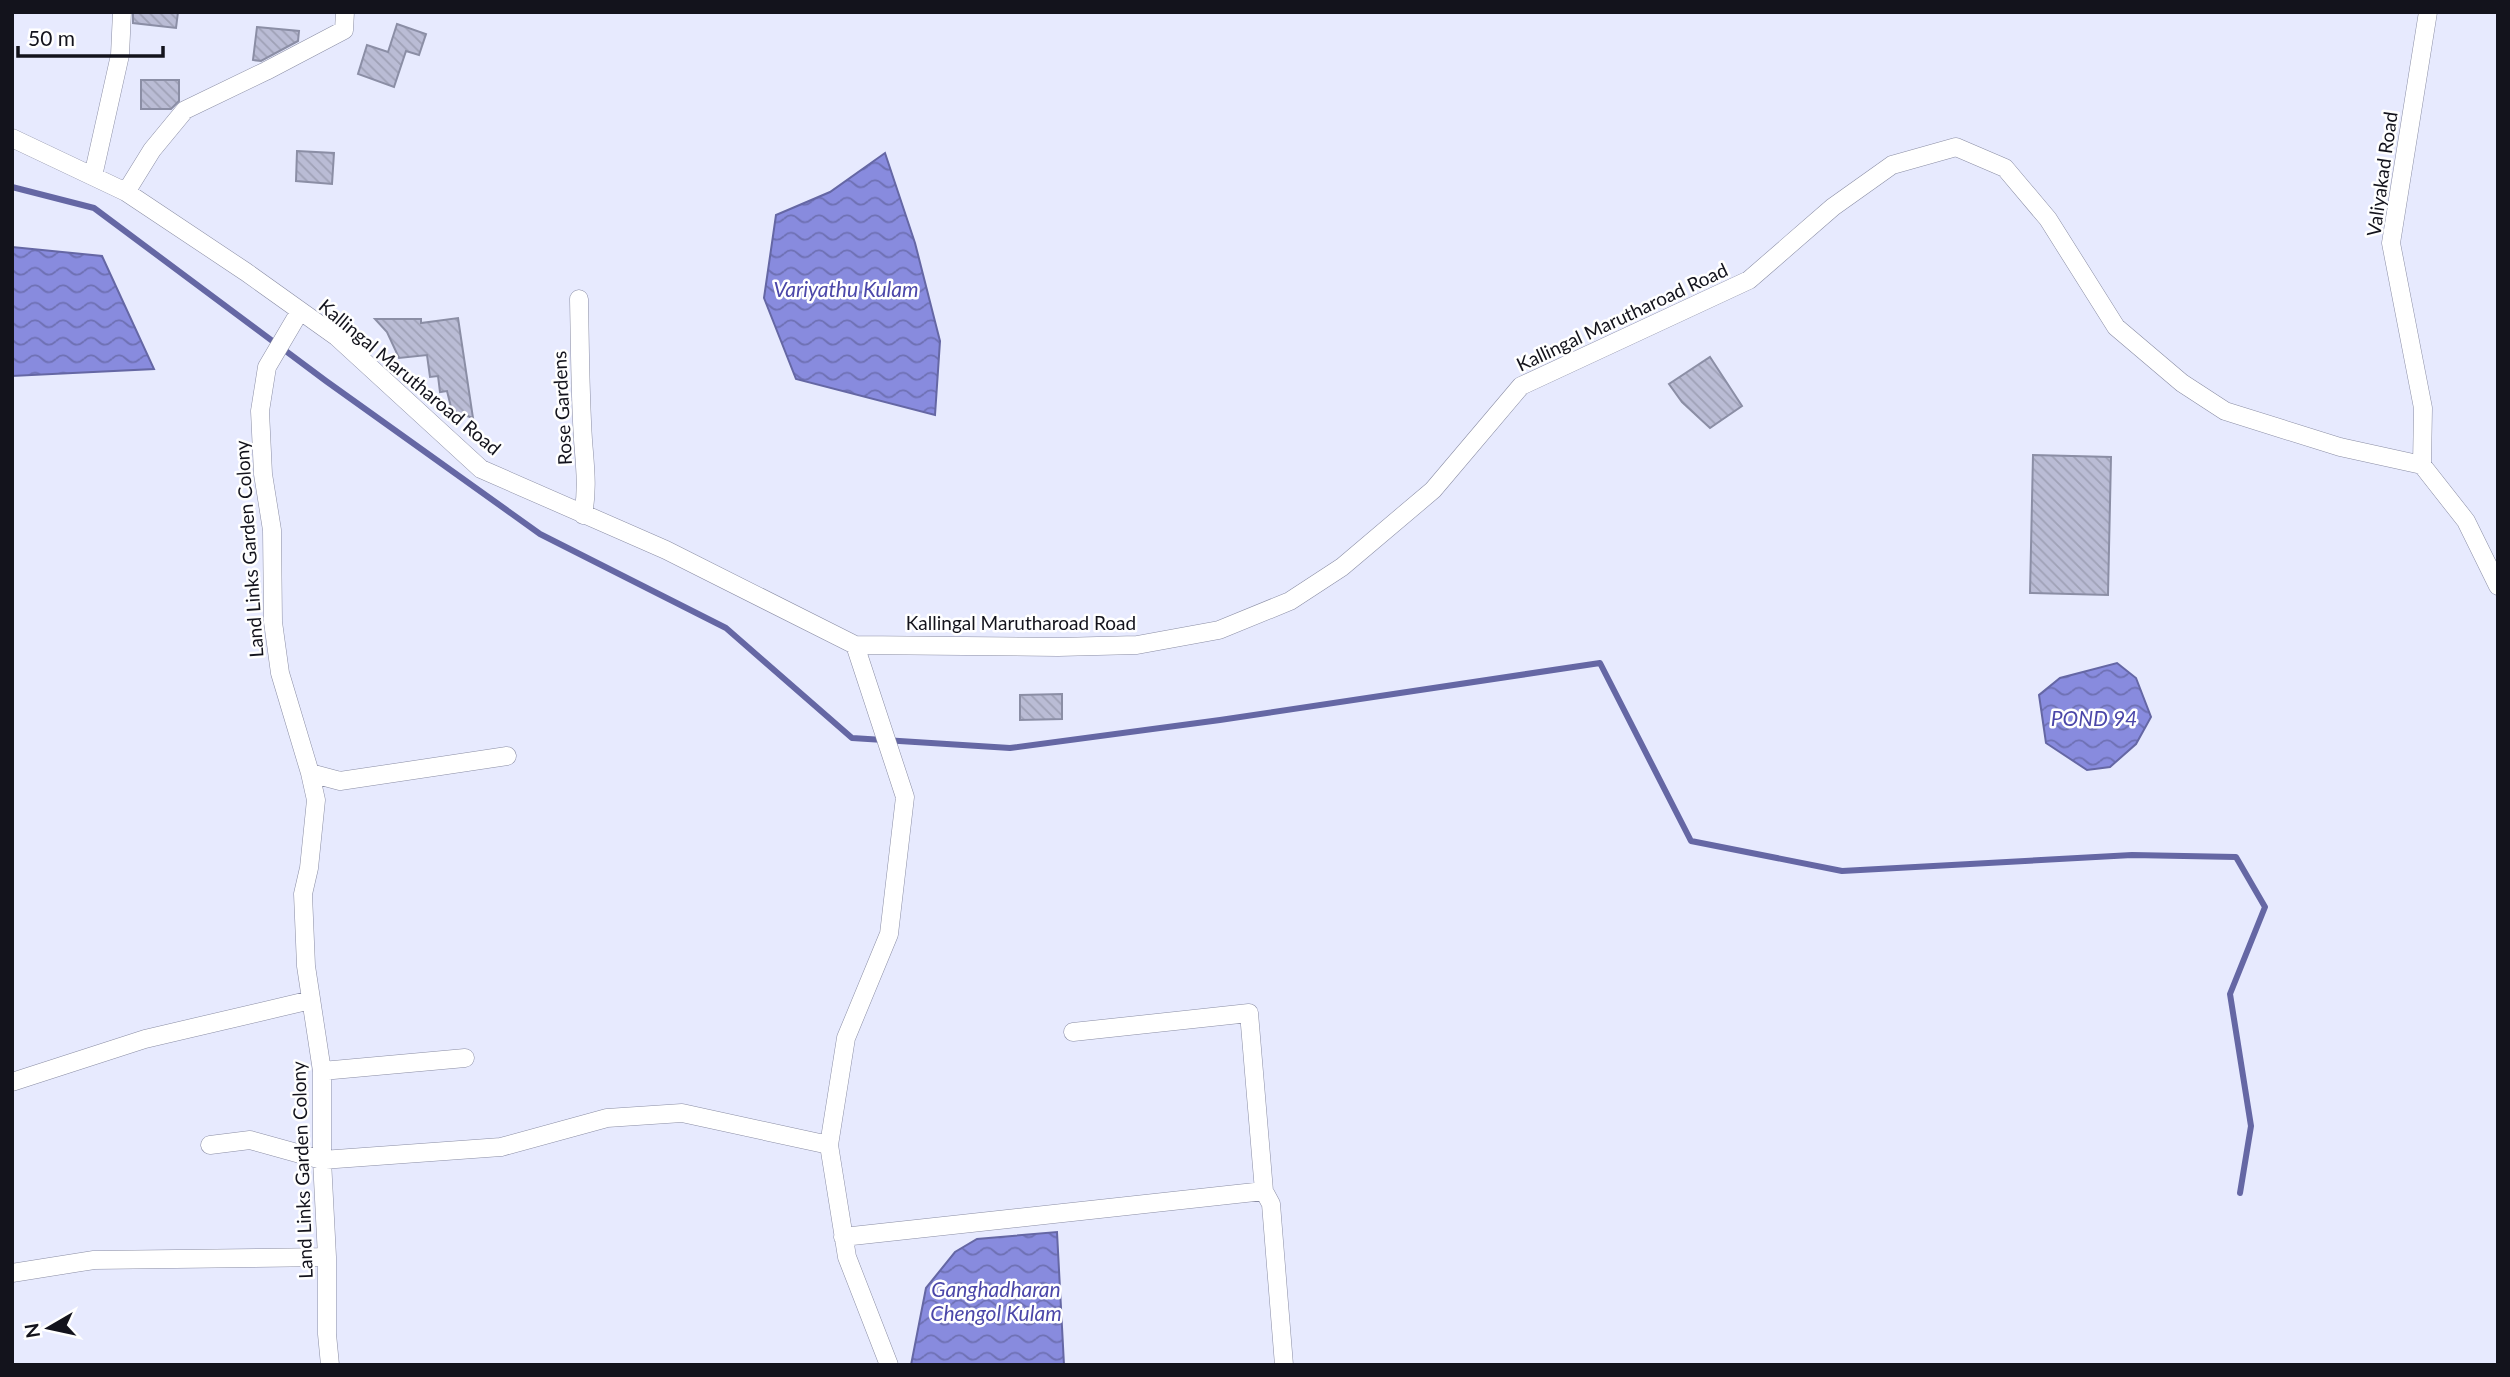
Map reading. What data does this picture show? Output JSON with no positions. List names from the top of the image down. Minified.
{"streets":{"street":["Valiyakad Road","Kallingal Marutharoad Road","Rose Gardens","Land Links Garden Colony"]},"crossings":[["Valiyakad Road","Kallingal Marutharoad Road"],["Kallingal Marutharoad Road","Rose Gardens"],["Kallingal Marutharoad Road","Land Links Garden Colony"]],"water":["Variyathu Kulam","POND 94","Ganghadharan Chengol Kulam"],"scale_bar":"50 m","north":"left"}
